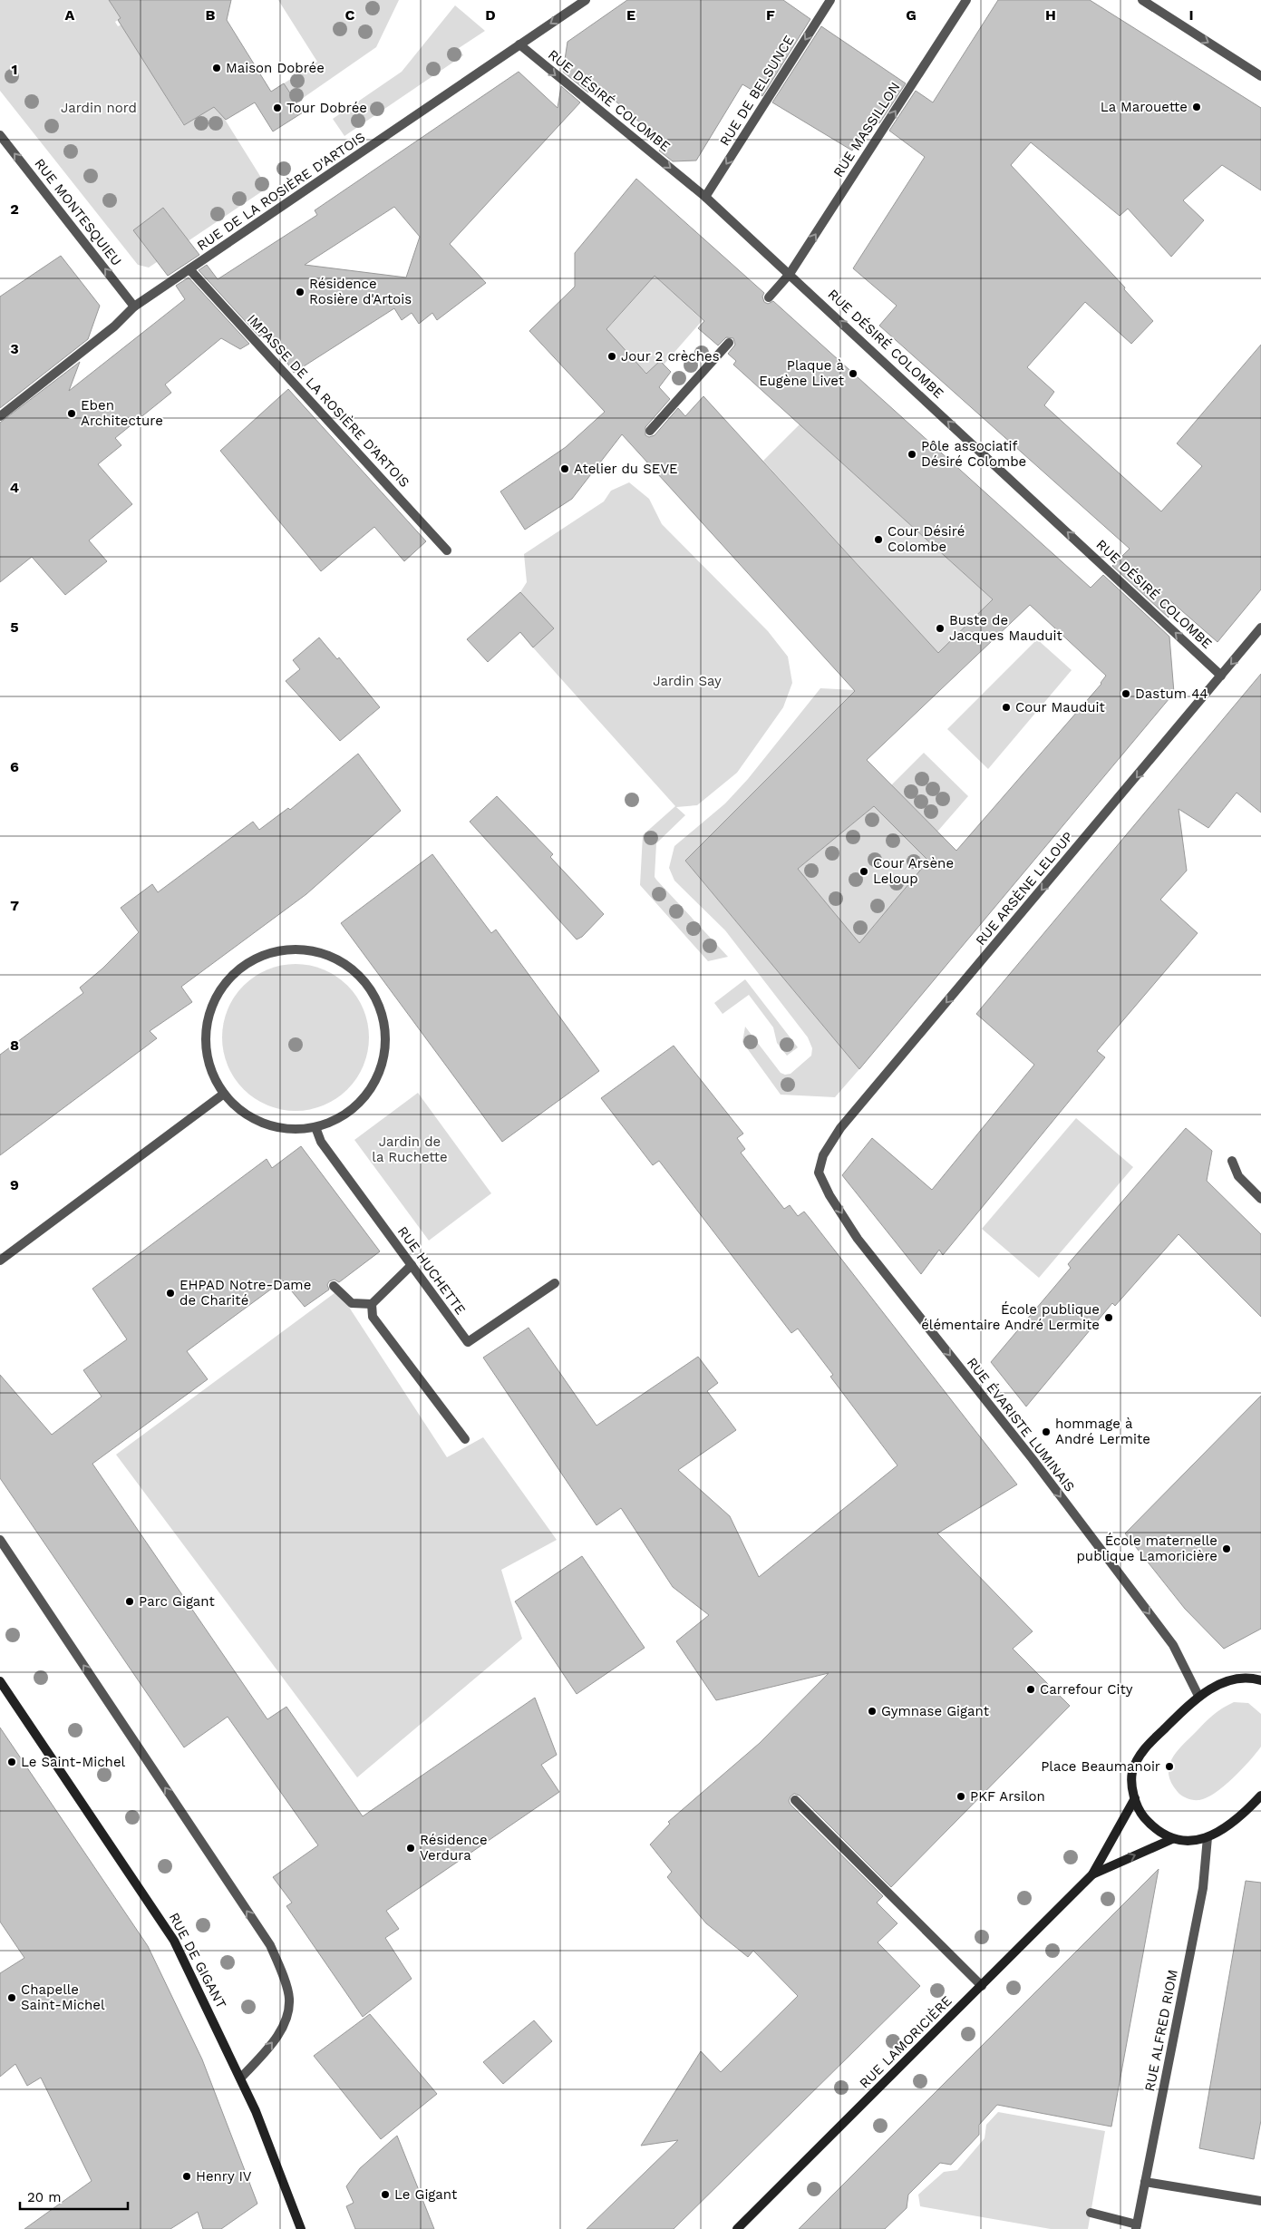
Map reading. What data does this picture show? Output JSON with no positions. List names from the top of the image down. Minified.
{"streets":{"main road":["RUE DE GIGANT","RUE LAMORICIÈRE"],"street":["RUE DE BELSUNCE","RUE DÉSIRÉ COLOMBE","RUE MASSILLON","RUE DE LA ROSIÈRE D'ARTOIS","RUE MONTESQUIEU","IMPASSE DE LA ROSIÈRE D'ARTOIS","RUE ARSÈNE LELOUP","RUE HUCHETTE","RUE ÉVARISTE LUMINAIS","RUE ALFRED RIOM"]},"crossings":[["RUE DE BELSUNCE","RUE DÉSIRÉ COLOMBE"],["RUE DÉSIRÉ COLOMBE","RUE MASSILLON"],["RUE DÉSIRÉ COLOMBE","RUE DE LA ROSIÈRE D'ARTOIS"],["RUE DÉSIRÉ COLOMBE","RUE ARSÈNE LELOUP"],["RUE DE LA ROSIÈRE D'ARTOIS","RUE MONTESQUIEU"],["RUE DE LA ROSIÈRE D'ARTOIS","IMPASSE DE LA ROSIÈRE D'ARTOIS"],["RUE ARSÈNE LELOUP","RUE ÉVARISTE LUMINAIS"]],"one_way":["RUE DE BELSUNCE","RUE MASSILLON","RUE MONTESQUIEU","RUE ARSÈNE LELOUP","RUE ÉVARISTE LUMINAIS"],"parks":["Jardin nord","Jardin Say","Jardin de la Ruchette"],"places":["Maison Dobrée","La Marouette","Tour Dobrée","Résidence Rosière d'Artois","Jour 2 crèches","Plaque à Eugène Livet","Eben Architecture","Pôle associatif Désiré Colombe","Atelier du SEVE","Cour Désiré Colombe","Buste de Jacques Mauduit","Dastum 44","Cour Mauduit","Cour Arsène Leloup","EHPAD Notre-Dame de Charité","École publique élémentaire André Lermite","hommage à André Lermite","École maternelle publique Lamoricière","Parc Gigant","Carrefour City","Gymnase Gigant","Le Saint-Michel","Place Beaumanoir","PKF Arsilon","Résidence Verdura","Chapelle Saint-Michel","Henry IV","Le Gigant"],"scale_bar":"20 m","grid":{"columns":["A","B","C","D","E","F","G","H","I"],"rows":["1","2","3","4","5","6","7","8","9"]}}
